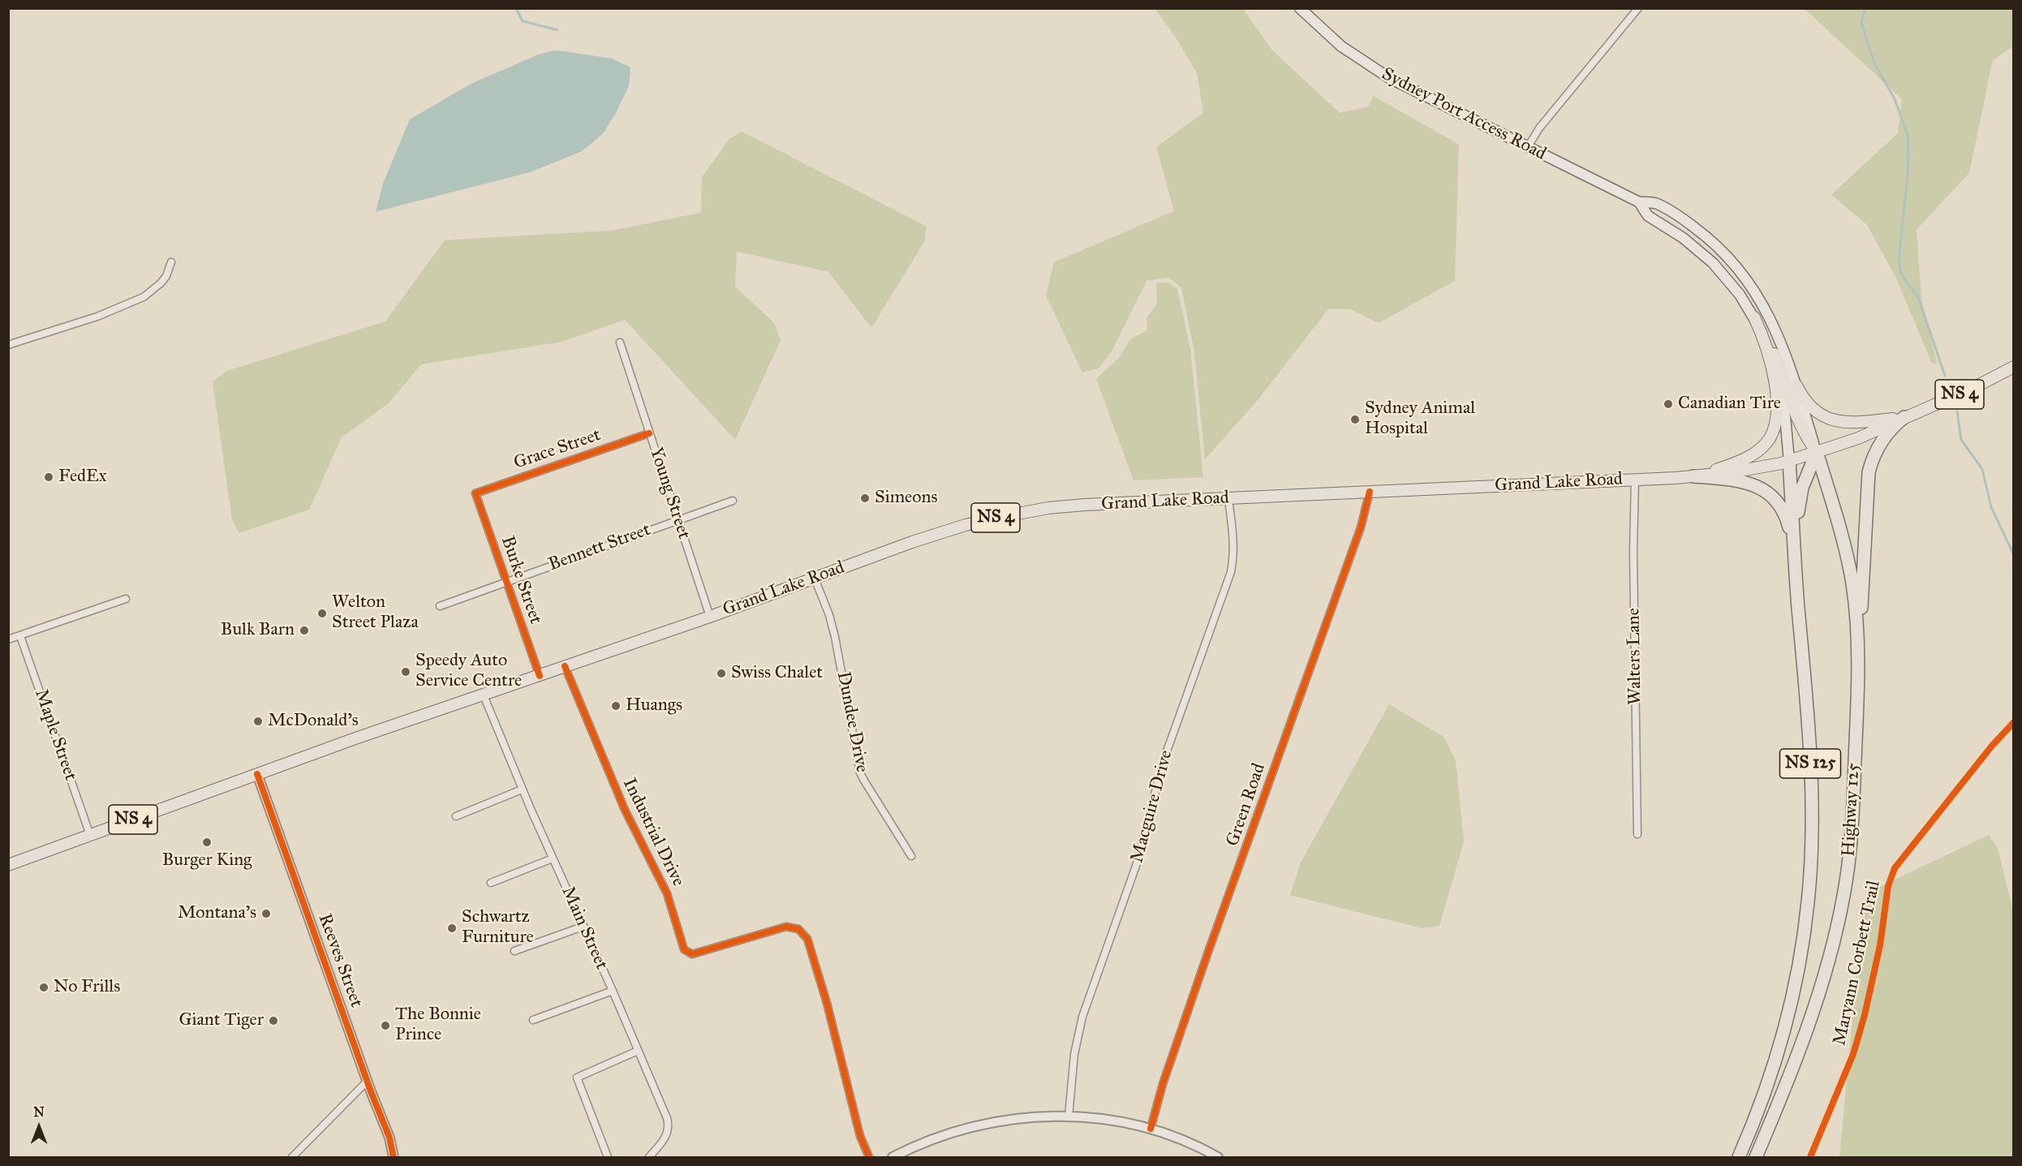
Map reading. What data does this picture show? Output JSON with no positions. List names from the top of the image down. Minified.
{"streets":{"highway":["NS 125","Highway 125"],"main road":["Sydney Port Access Road","NS 4","Grand Lake Road"],"street":["Grace Street","Young Street","Bennett Street","Burke Street","Walters Lane","Dundee Drive","Maple Street","Green Road","Macguire Drive","Industrial Drive","Main Street","Reeves Street"],"cycle path":["Maryann Corbett Trail"]},"crossings":[["Sydney Port Access Road","Grand Lake Road"],["Sydney Port Access Road","Highway 125"],["NS 4","Grand Lake Road"],["NS 4","Maple Street"],["NS 4","Reeves Street"],["Grace Street","Young Street"],["Grace Street","Burke Street"],["Grand Lake Road","Young Street"],["Grand Lake Road","Burke Street"],["Grand Lake Road","Walters Lane"],["Grand Lake Road","Dundee Drive"],["Grand Lake Road","Green Road"],["Grand Lake Road","Macguire Drive"],["Grand Lake Road","Highway 125"],["Grand Lake Road","Industrial Drive"],["Grand Lake Road","Main Street"],["Grand Lake Road","Reeves Street"],["Young Street","Bennett Street"],["Bennett Street","Burke Street"]],"places":["Canadian Tire","Sydney Animal Hospital","FedEx","Simeons","Welton Street Plaza","Bulk Barn","Speedy Auto Service Centre","Swiss Chalet","Huangs","McDonald's","Burger King","Montana's","Schwartz Furniture","No Frills","Giant Tiger","The Bonnie Prince"],"north":"top"}
